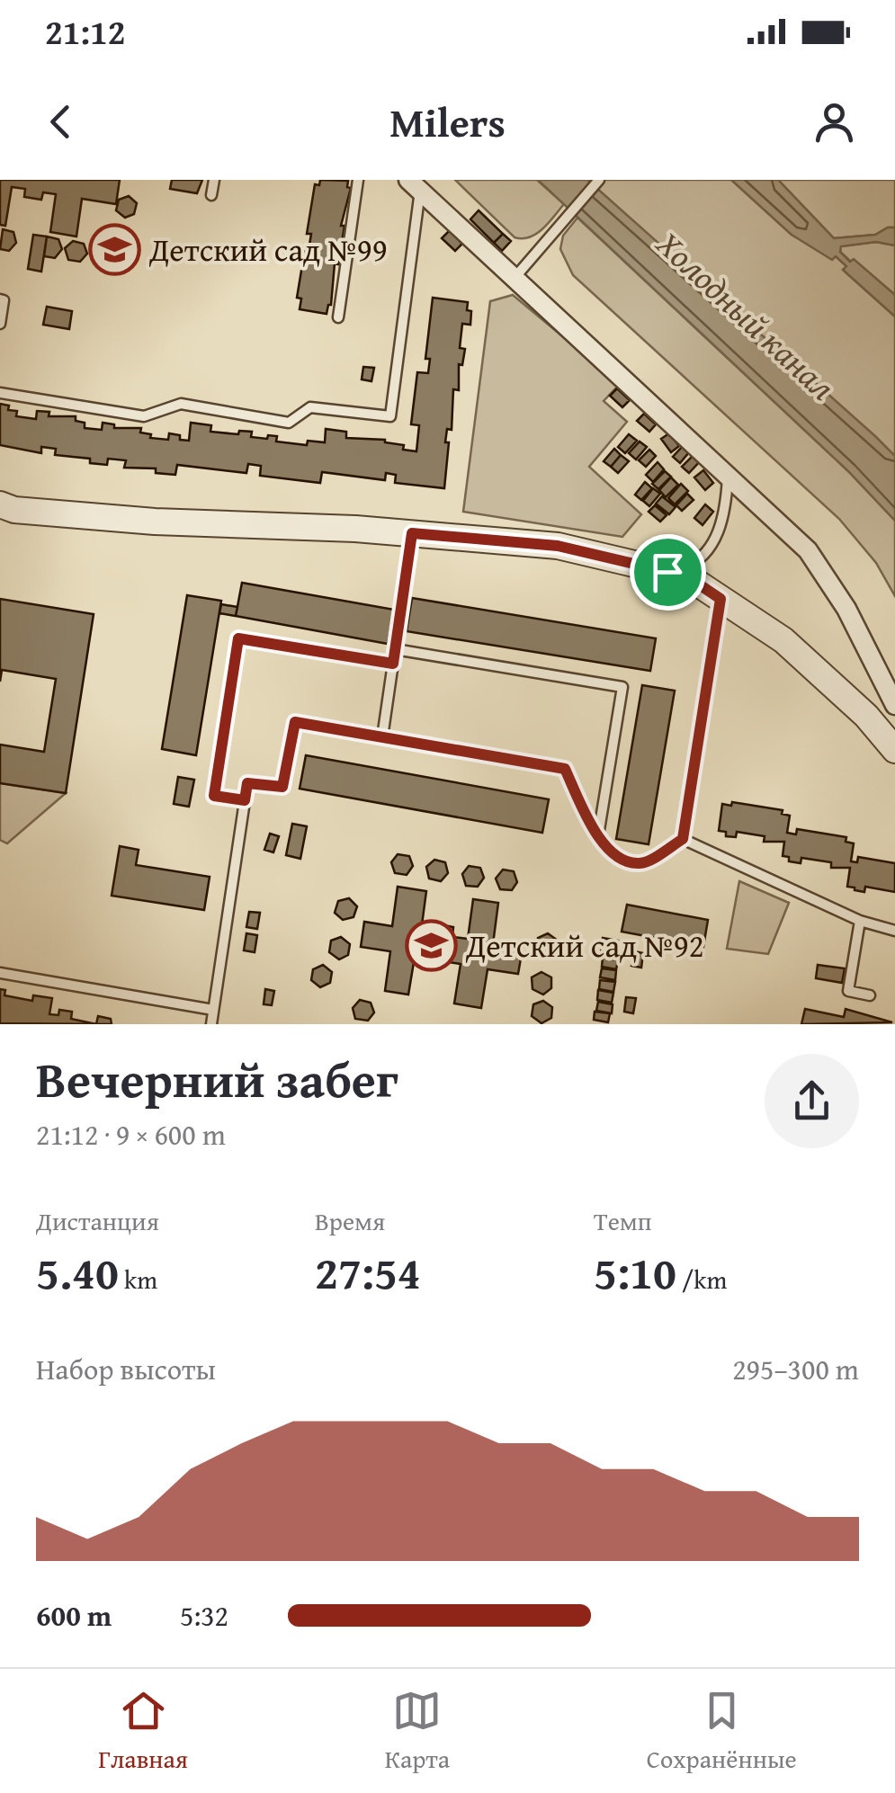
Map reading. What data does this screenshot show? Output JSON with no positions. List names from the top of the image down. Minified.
{"water":["Холодный канал"],"places":{"school or university":["Детский сад №99","Детский сад №92"]},"page":{"status":"21:12","header":"Milers","heading":["Вечерний забег","21:12 · 9 × 600 m"],"stats":[["Дистанция","5.40 km"],["Время","27:54"],["Темп","5:10 /km"]],"chart":["Набор высоты","295–300 m"],"list":[{"name":"600 m","note":"5:32"}],"tabs":["Главная","Карта","Сохранённые"]}}
